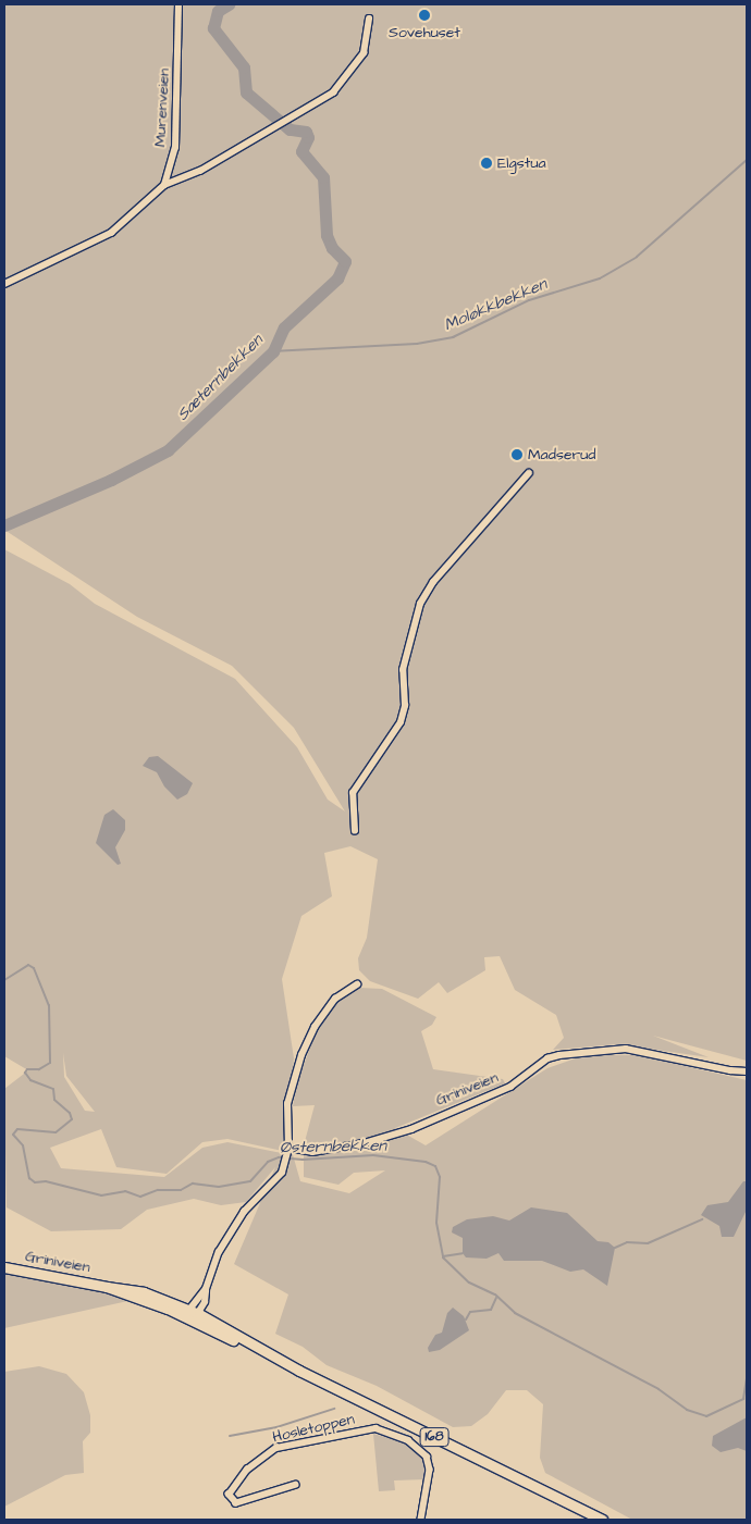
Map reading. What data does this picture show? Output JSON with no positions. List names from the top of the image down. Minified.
{"streets":{"main road":["Griniveien","168"],"street":["Murenveien","Hosletoppen"]},"water":["Moløkkbekken","Sæternbekken","Østernbekken"],"places":["Sovehuset","Elgstua","Madserud"]}
